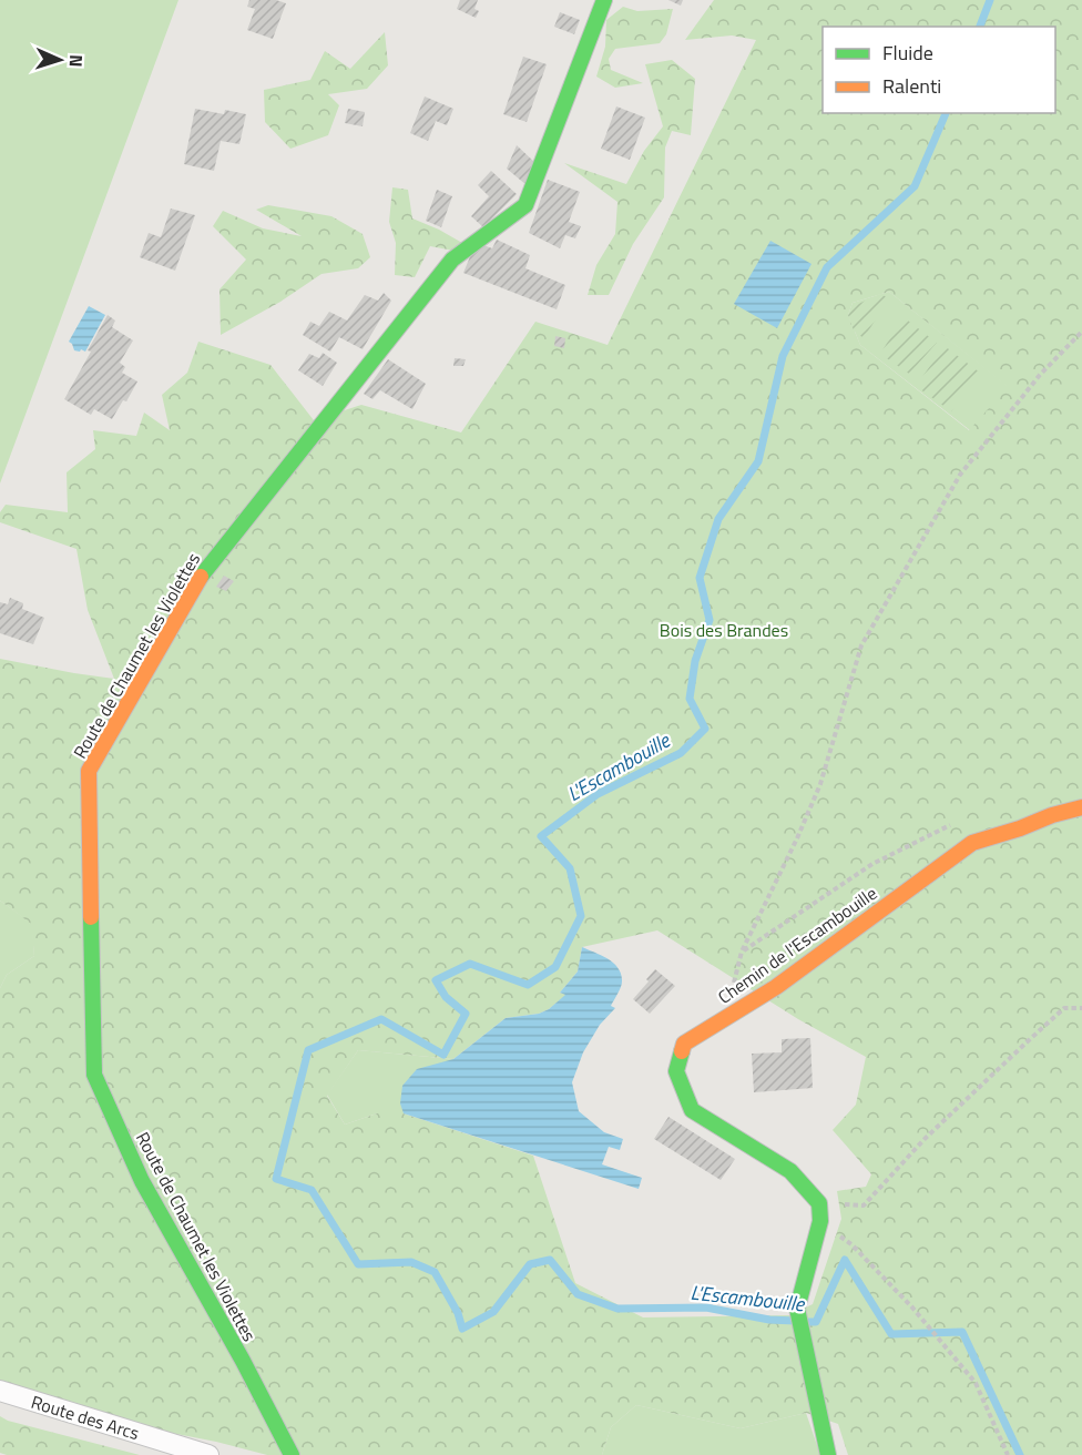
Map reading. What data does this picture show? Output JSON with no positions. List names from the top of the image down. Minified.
{"streets":{"street":["Route de Chaumet les Violettes","Chemin de l'Escambouille","Route des Arcs"]},"water":["L'Escambouille"],"parks":["Bois des Brandes"],"legend":["Fluide","Ralenti"],"north":"right"}
